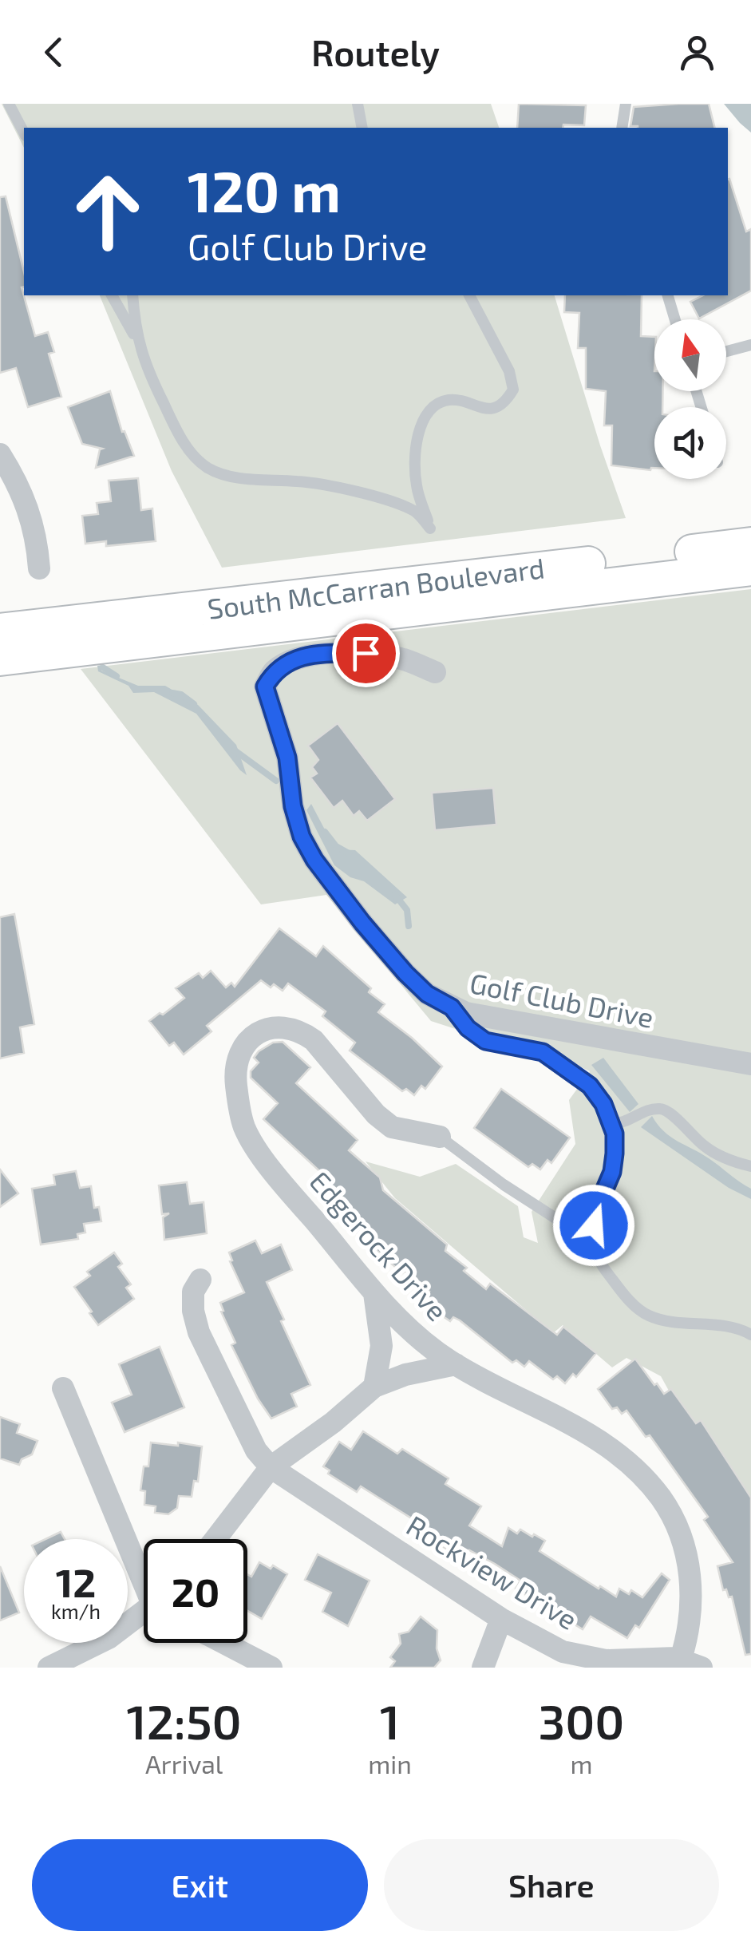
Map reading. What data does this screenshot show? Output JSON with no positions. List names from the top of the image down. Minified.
{"streets":{"main road":["South McCarran Boulevard"],"street":["Golf Club Drive","Edgerock Drive","Rockview Drive"]},"crossings":[["Edgerock Drive","Rockview Drive"]],"north":"top","page":{"header":"Routely","turn":["120 m","Golf Club Drive"],"speed":"12 km/h","limit":"20","eta":["12:50","Arrival","1","min","300","m"],"buttons":["Exit","Share"]}}
